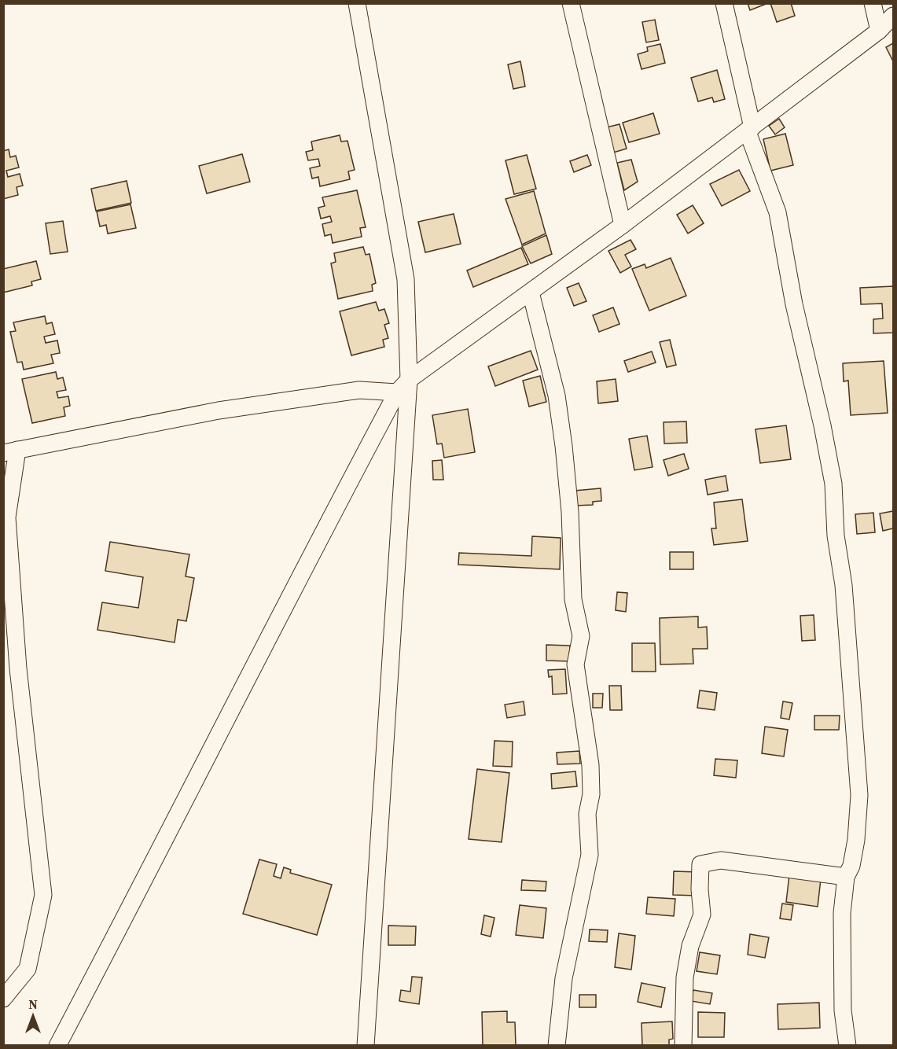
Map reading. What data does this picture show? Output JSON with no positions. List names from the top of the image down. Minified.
{"north":"top"}
